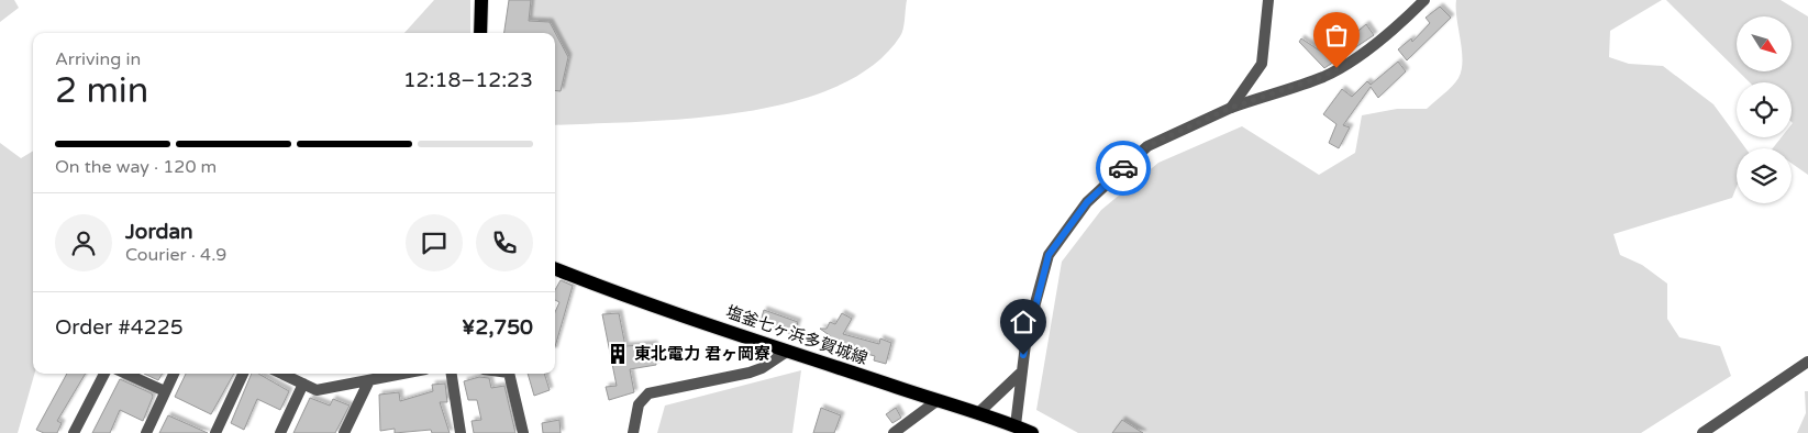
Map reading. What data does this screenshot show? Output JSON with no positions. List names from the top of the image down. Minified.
{"streets":{"main road":["塩釜七ヶ浜多賀城線"]},"places":{"building":["東北電力 君ヶ岡寮"]},"north":"bottom right","page":{"heading":["2 min","Arriving in","12:18–12:23"],"panel":["Jordan","Courier · 4.9","Order #4225","¥2,750"],"bar":"On the way · 120 m"}}
